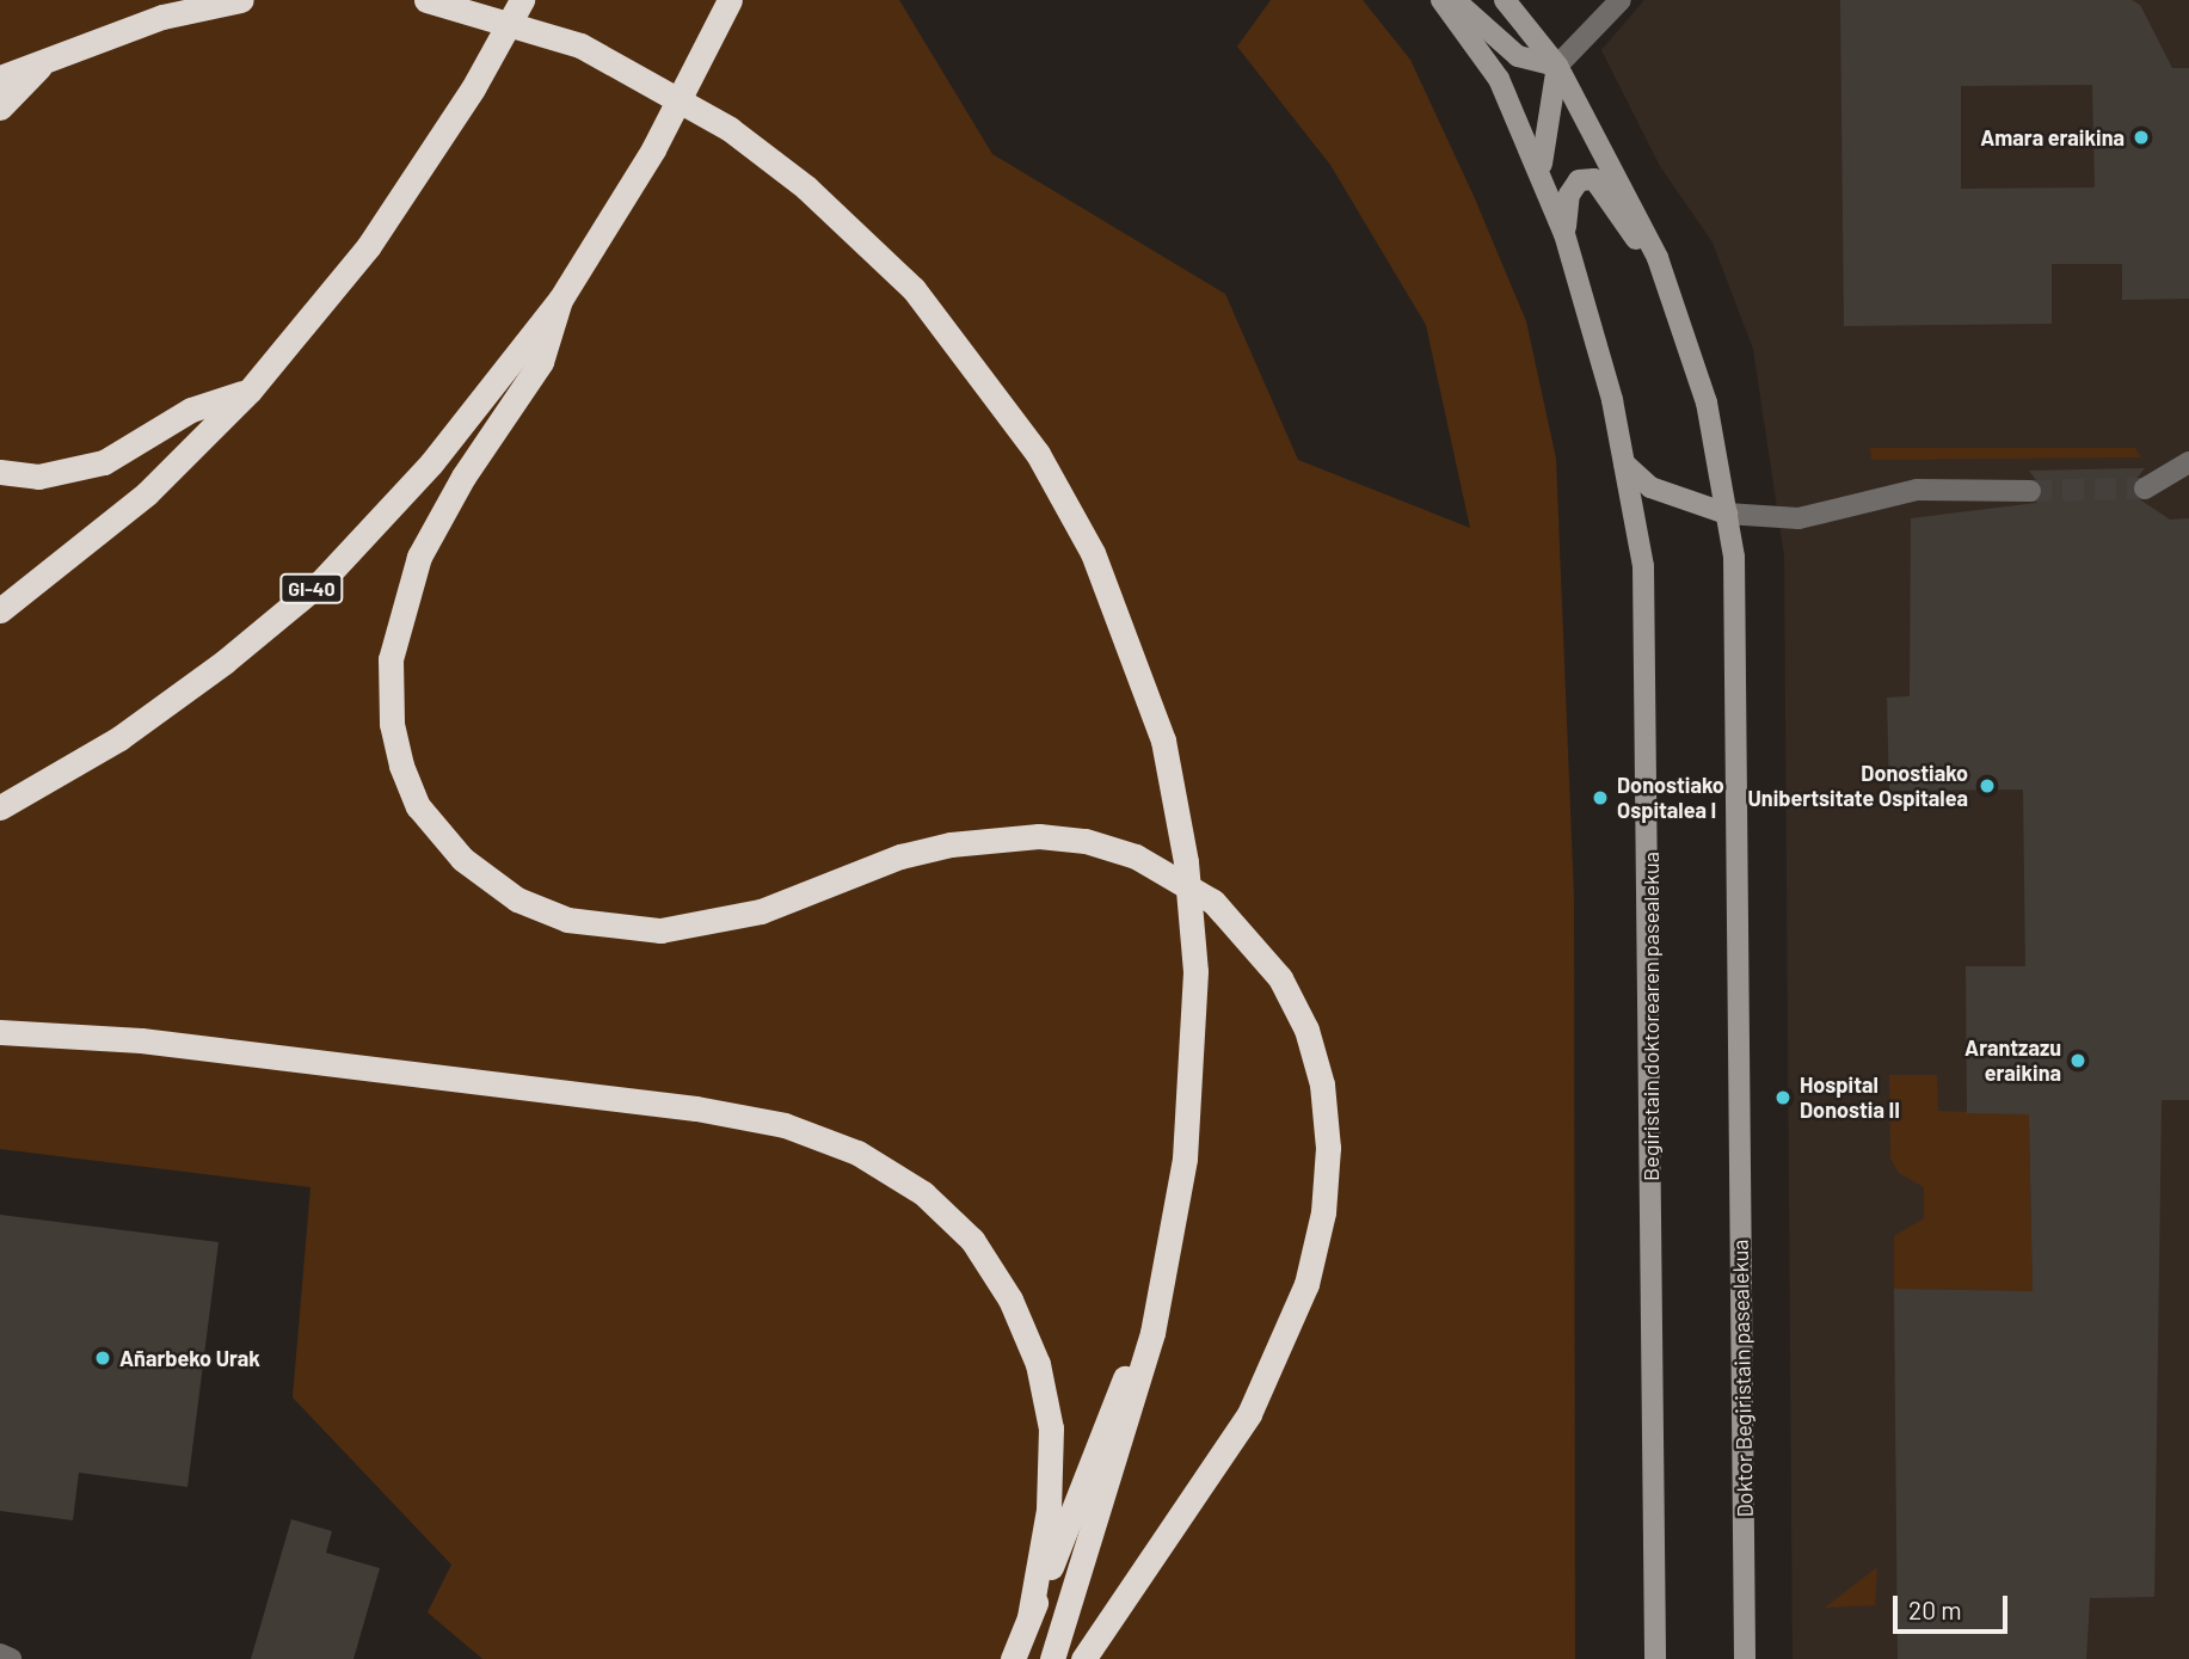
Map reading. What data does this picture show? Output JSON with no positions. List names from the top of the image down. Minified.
{"streets":{"highway":["GI-40"],"main road":["Begiristain doktorearen pasealekua","Doktor Begiristain pasealekua"]},"crossings":[["Begiristain doktorearen pasealekua","Doktor Begiristain pasealekua"]],"places":["Amara eraikina","Donostiako Unibertsitate Ospitalea","Donostiako Ospitalea I","Arantzazu eraikina","Hospital Donostia II","Añarbeko Urak"],"scale_bar":"20 m"}
